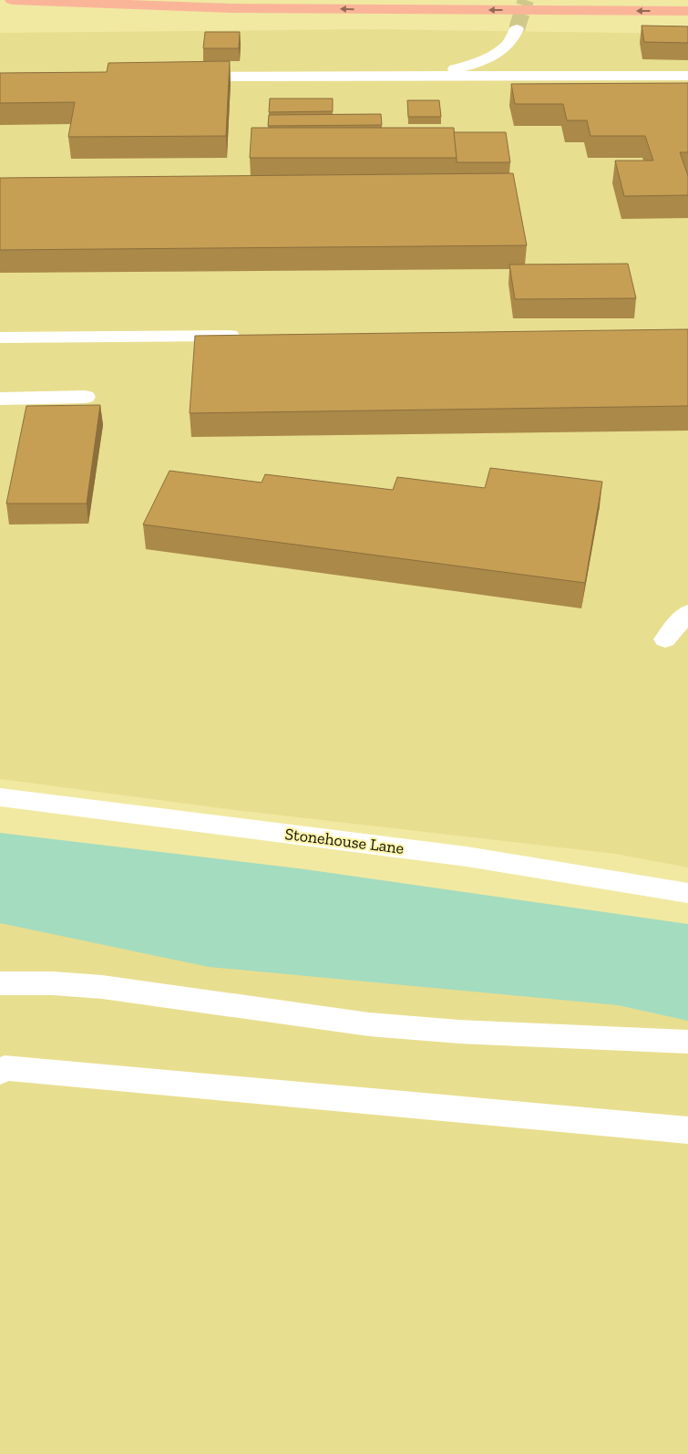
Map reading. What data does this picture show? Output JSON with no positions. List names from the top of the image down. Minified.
{"streets":{"street":["Stonehouse Lane"]}}
